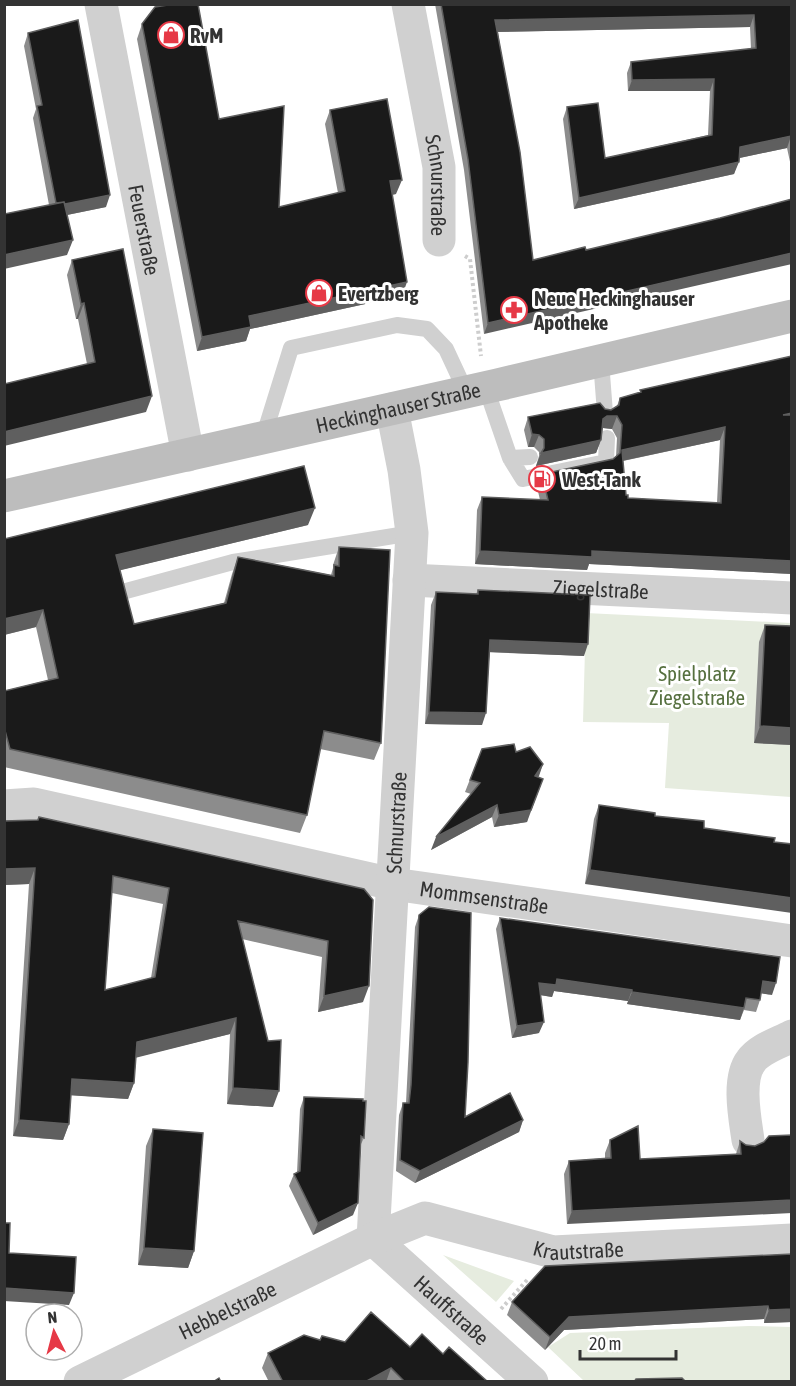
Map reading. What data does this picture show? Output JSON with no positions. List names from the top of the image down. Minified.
{"streets":{"main road":["Heckinghauser Straße"],"street":["Schnurstraße","Feuerstraße","Ziegelstraße","Mommsenstraße","Krautstraße","Hebbelstraße","Hauffstraße"]},"crossings":[["Schnurstraße","Heckinghauser Straße"],["Schnurstraße","Ziegelstraße"],["Schnurstraße","Mommsenstraße"],["Schnurstraße","Krautstraße"],["Schnurstraße","Hebbelstraße"],["Schnurstraße","Hauffstraße"],["Feuerstraße","Heckinghauser Straße"],["Krautstraße","Hebbelstraße"],["Krautstraße","Hauffstraße"],["Hebbelstraße","Hauffstraße"]],"parks":["Spielplatz Ziegelstraße"],"places":{"shop":["RvM","Evertzberg"],"pharmacy":["Neue Heckinghauser Apotheke"],"fuel station":["West-Tank"]},"scale_bar":"20 m","north":"top"}
